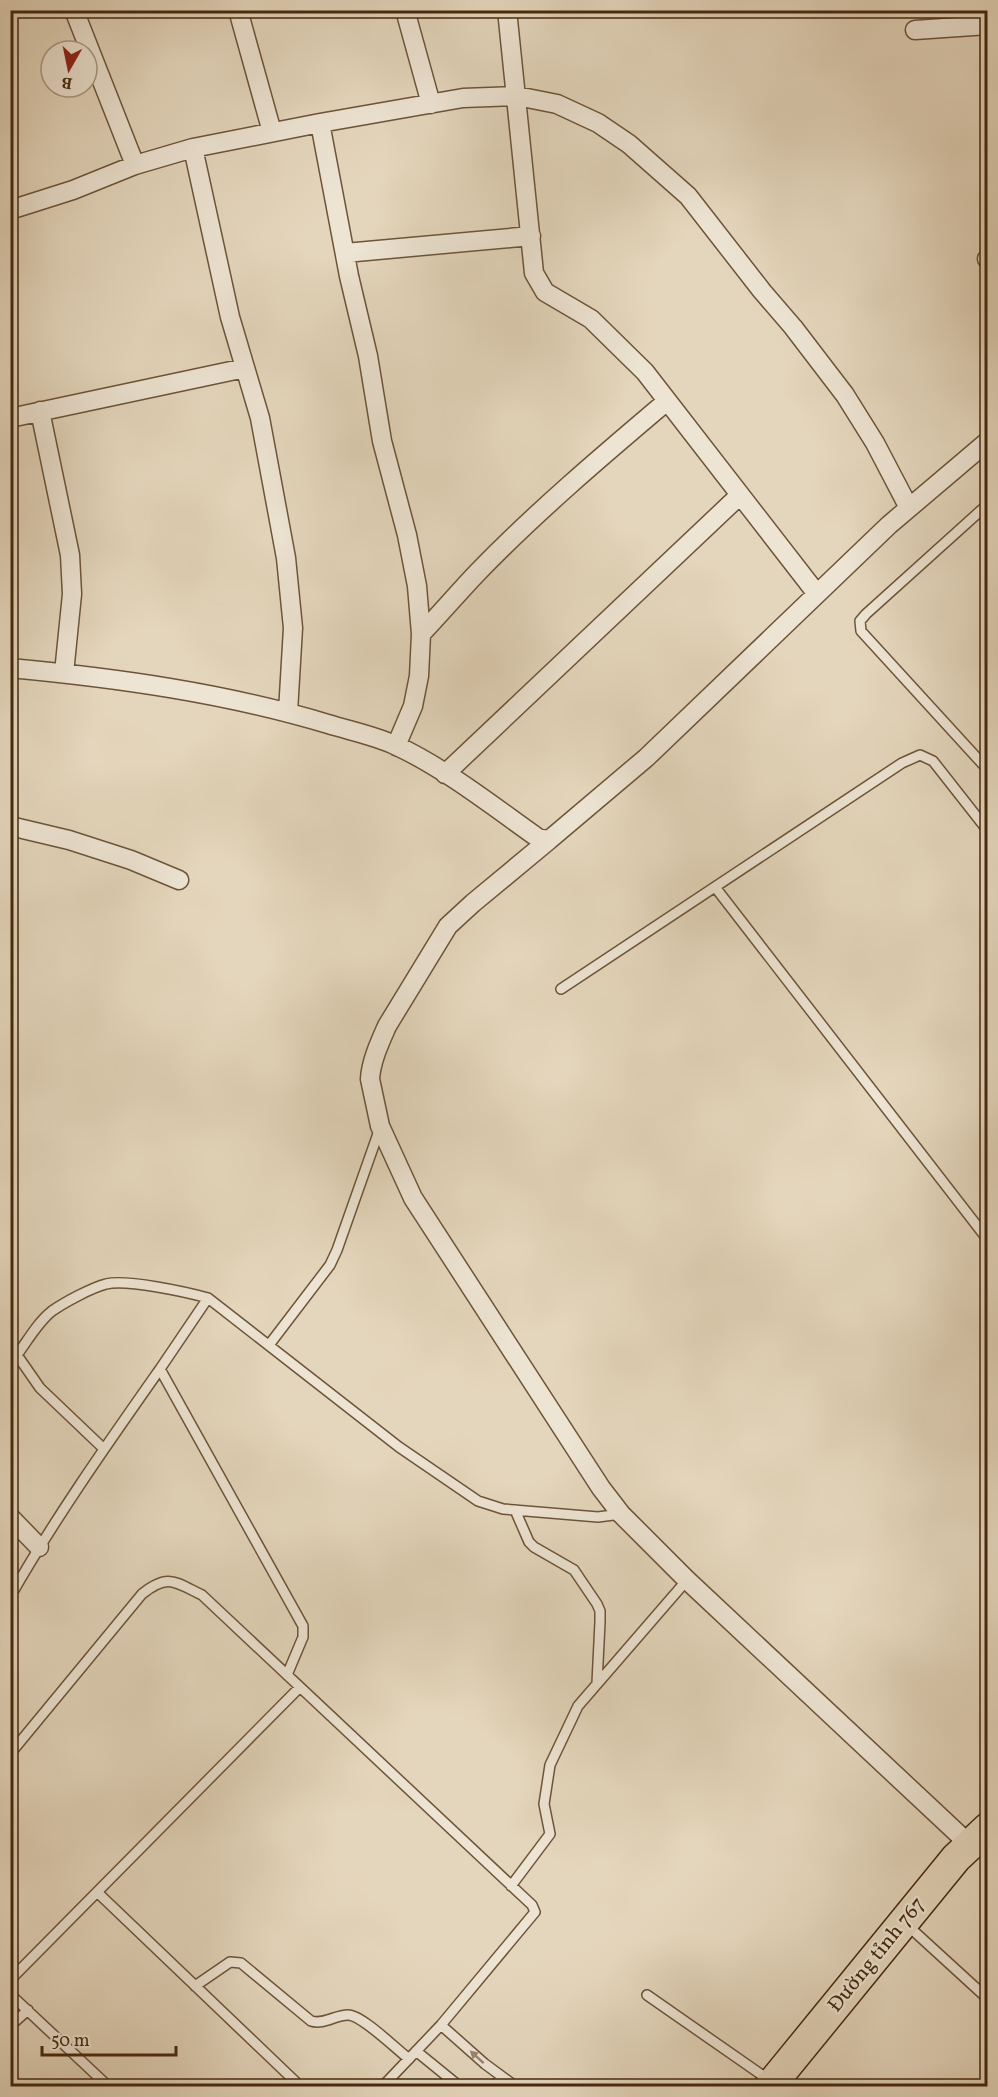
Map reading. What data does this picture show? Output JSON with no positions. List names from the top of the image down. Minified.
{"streets":{"main road":["Đường tỉnh 767"]},"scale_bar":"50 m","north":"bottom"}
